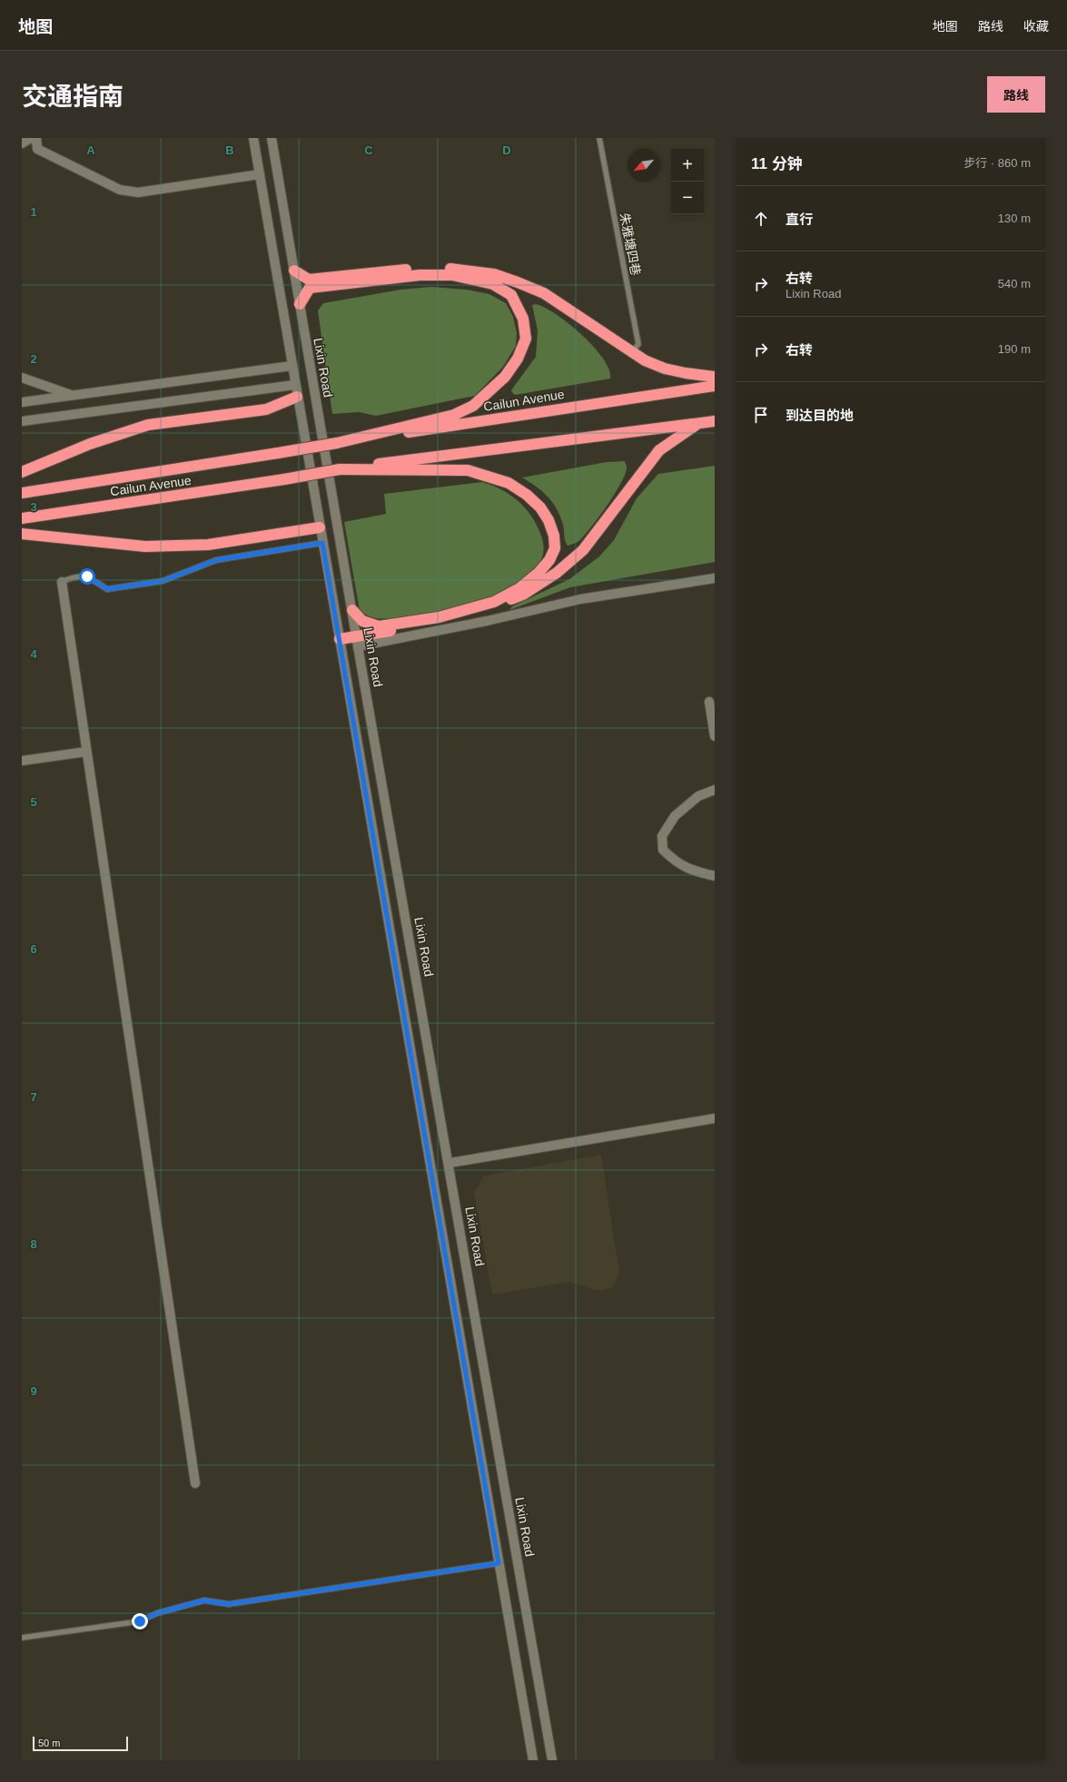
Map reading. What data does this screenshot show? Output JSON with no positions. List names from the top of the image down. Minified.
{"streets":{"highway":["Cailun Avenue"],"main road":["Lixin Road"],"lane":["朱雅塘四巷"]},"scale_bar":"50 m","north":"bottom left","page":{"header":"地图","nav":["地图","路线","收藏"],"title":"交通指南","buttons":"路线","heading":["11 分钟","步行 · 860 m"],"map_buttons":["+","−"],"list":[["直行","130 m"],["右转","Lixin Road","540 m"],["右转","190 m"],"到达目的地"],"scale":"50 m"},"grid":{"columns":["A","B","C","D"],"rows":["1","2","3","4","5","6","7","8","9"]}}
